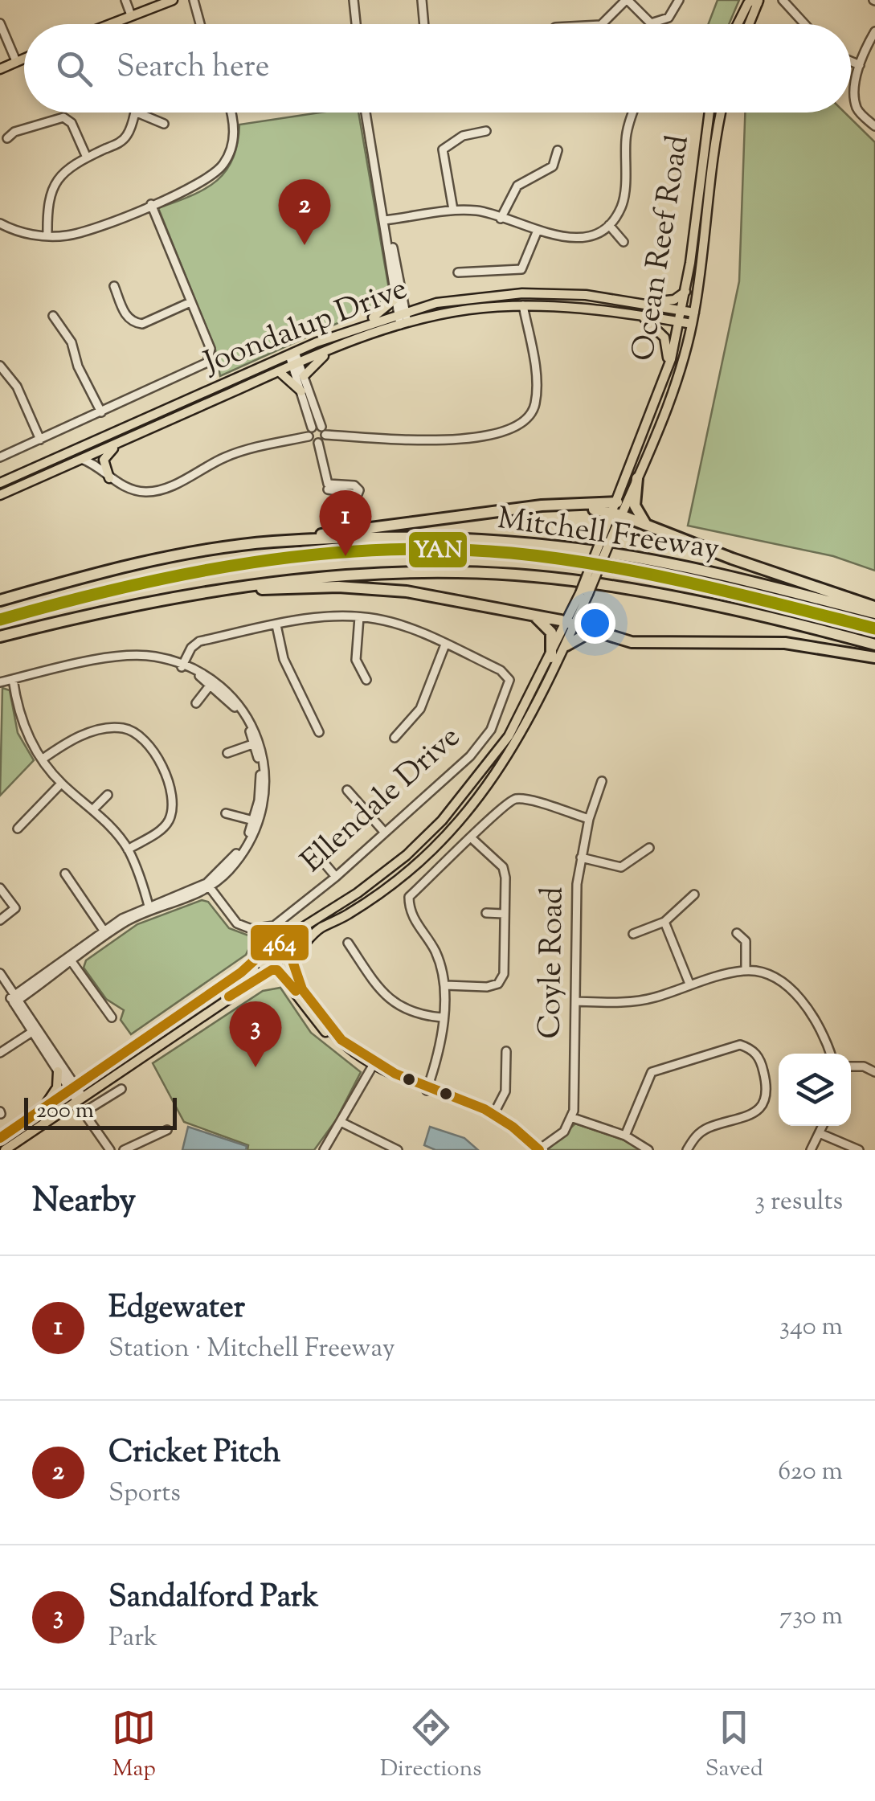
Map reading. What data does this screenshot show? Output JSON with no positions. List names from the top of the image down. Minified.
{"streets":{"highway":["Mitchell Freeway"],"main road":["Ocean Reef Road","Joondalup Drive"],"street":["Ellendale Drive","Coyle Road"]},"crossings":[["Ocean Reef Road","Joondalup Drive"]],"lines":["transit line YAN","transit line 464"],"scale_bar":"200 m","page":{"search":"Search here","pins":["2","1","3"],"scale":"200 m","heading":["Nearby","3 results"],"list":[{"mark":"1","name":"Edgewater","note":"Station · Mitchell Freeway","value":"340 m"},{"mark":"2","name":"Cricket Pitch","note":"Sports","value":"620 m"},{"mark":"3","name":"Sandalford Park","note":"Park","value":"730 m"}],"nav":["Map","Directions","Saved"]}}
